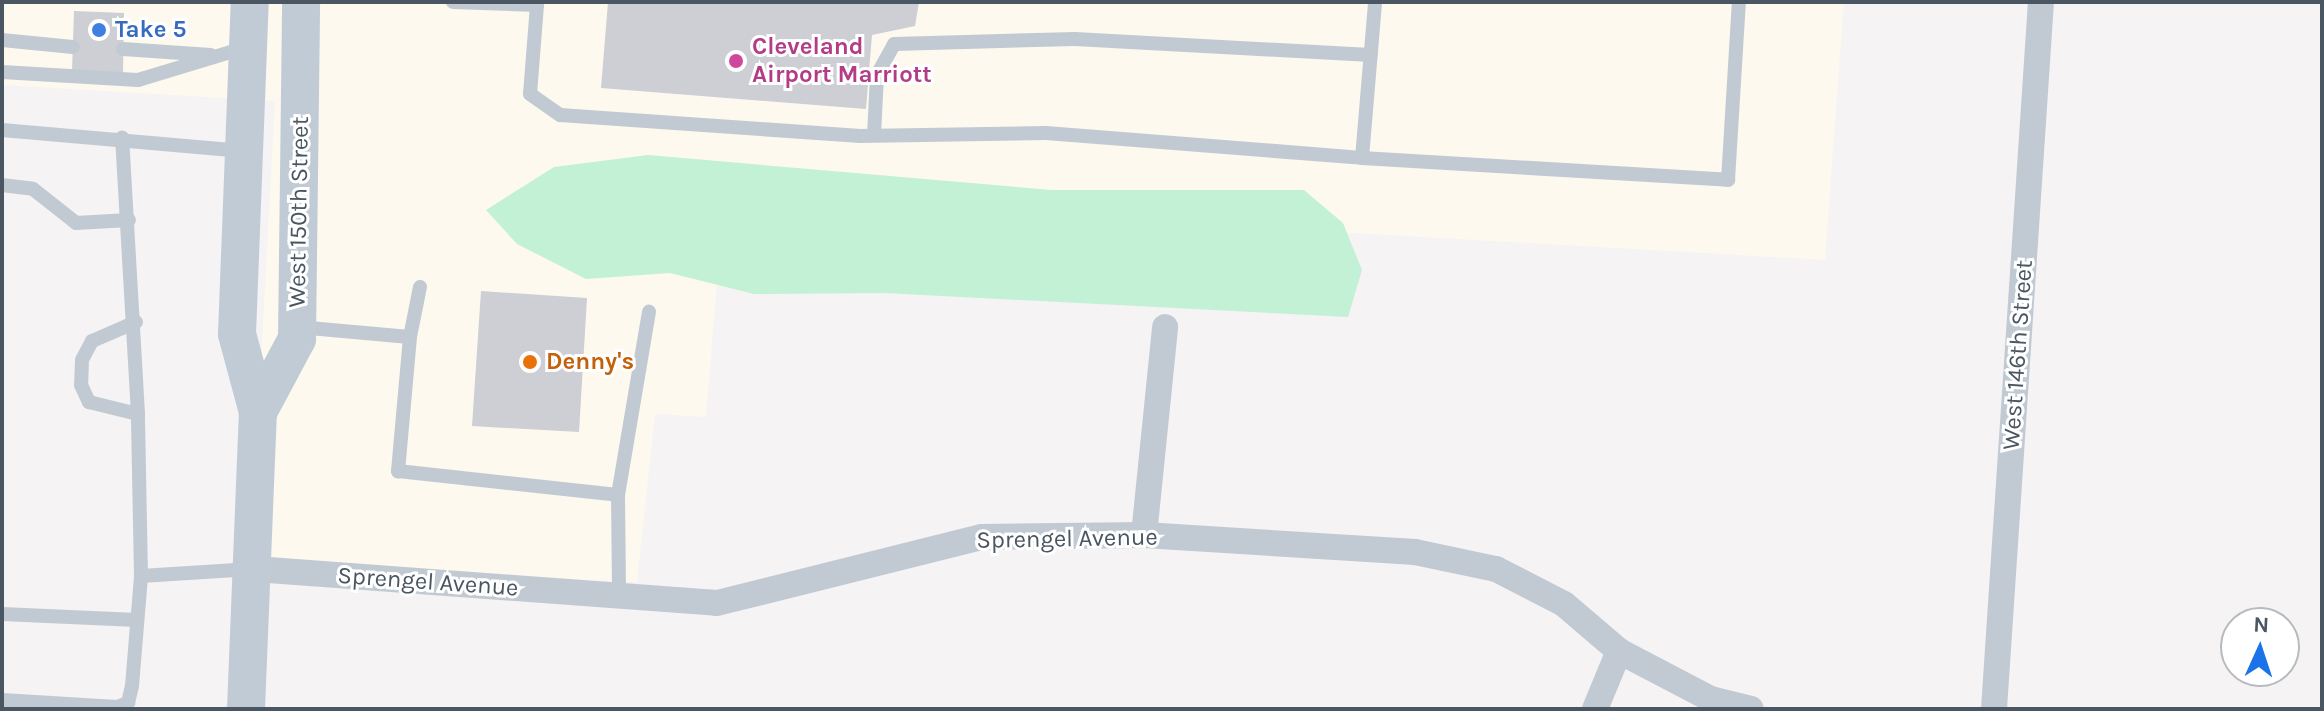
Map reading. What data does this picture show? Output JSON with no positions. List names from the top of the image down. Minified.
{"streets":{"main road":["West 150th Street"],"street":["West 146th Street","Sprengel Avenue"]},"crossings":[["West 150th Street","Sprengel Avenue"]],"places":["Take 5","Cleveland Airport Marriott","Denny's"],"north":"top"}
